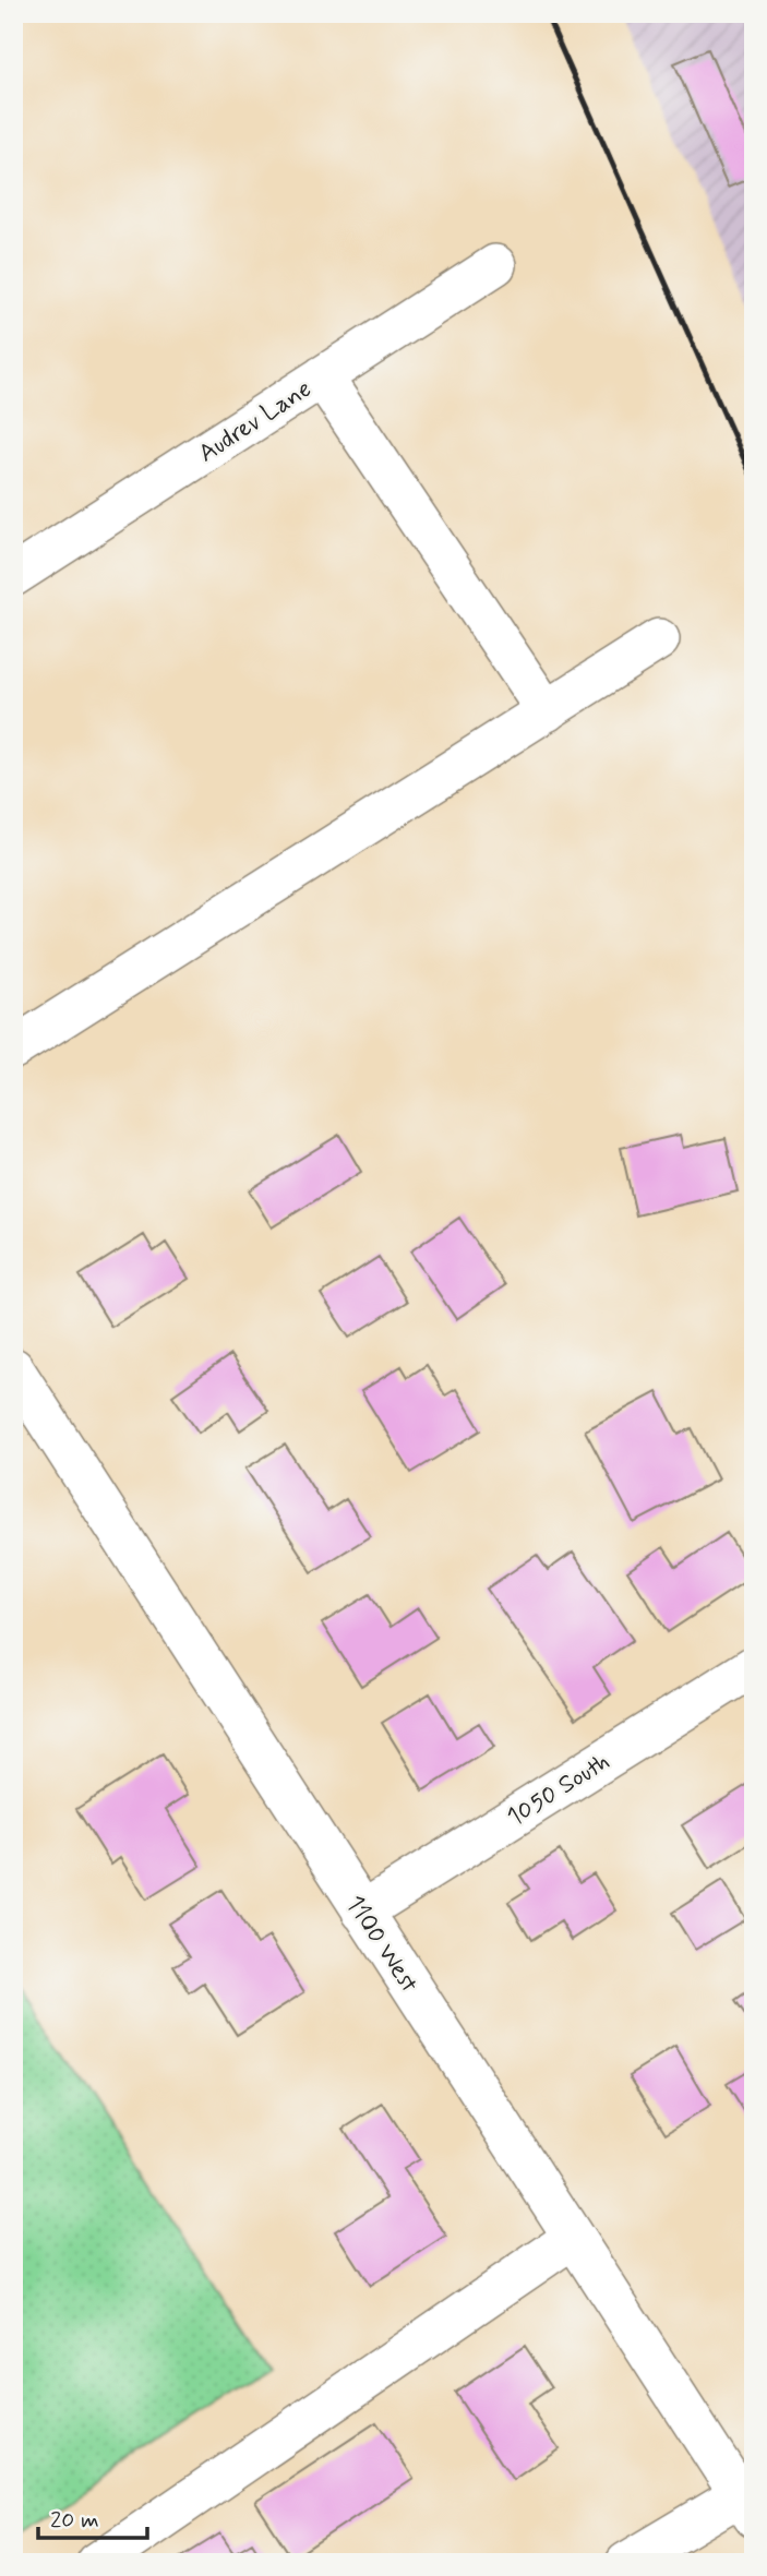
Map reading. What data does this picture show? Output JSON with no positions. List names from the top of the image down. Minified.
{"streets":{"street":["Audrev Lane","1050 South","1100 West"]},"crossings":[["1050 South","1100 West"]],"scale_bar":"20 m"}
